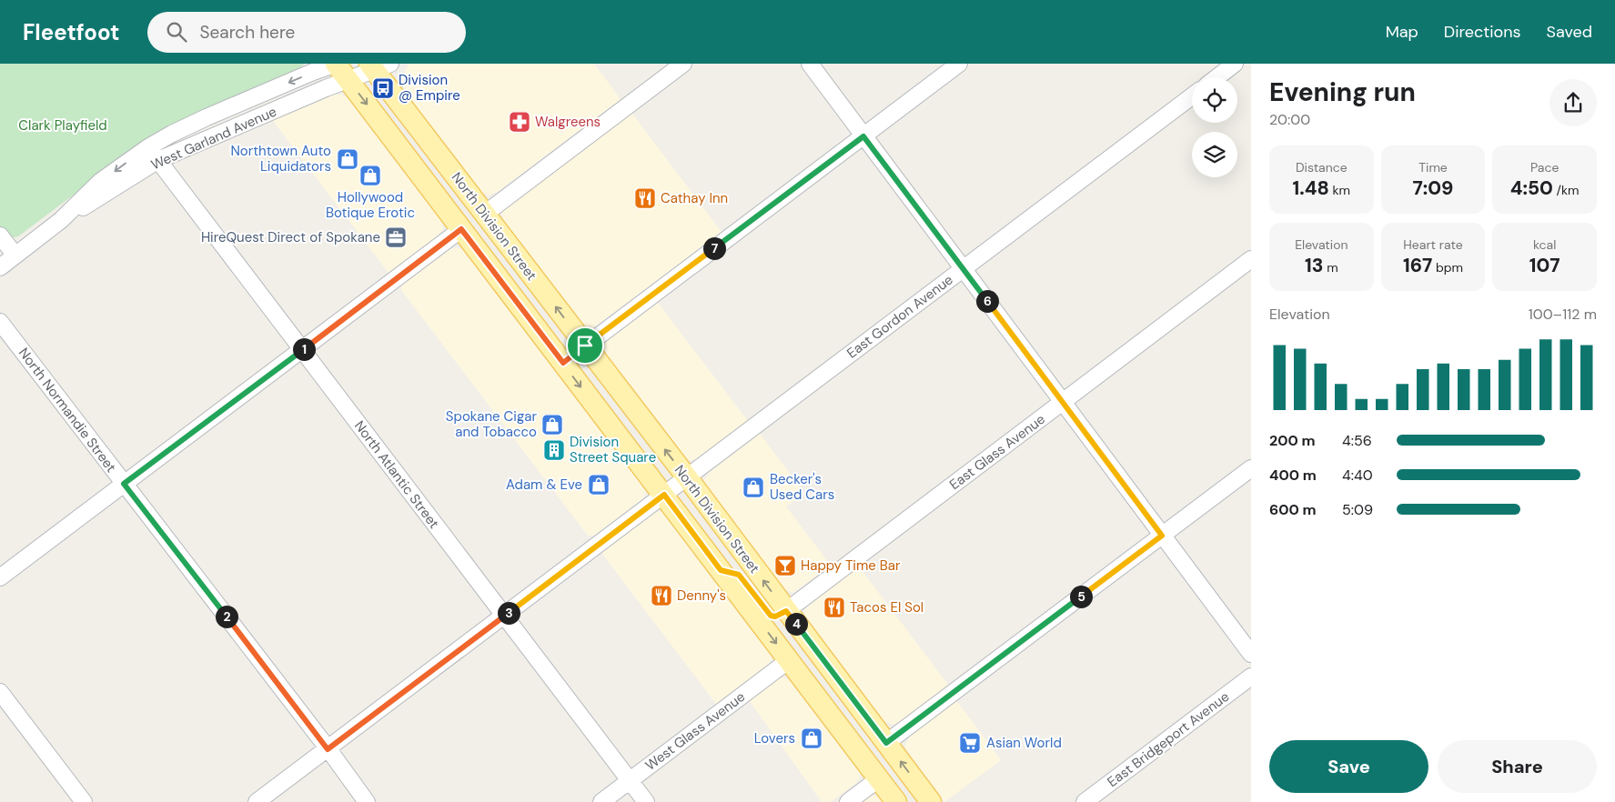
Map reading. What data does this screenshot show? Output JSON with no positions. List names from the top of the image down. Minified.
{"streets":{"main road":["North Division Street"],"street":["West Garland Avenue","East Gordon Avenue","North Normandie Street","East Glass Avenue","North Atlantic Street","West Glass Avenue","East Bridgeport Avenue"]},"crossings":[["West Garland Avenue","North Division Street"],["West Garland Avenue","North Atlantic Street"],["North Division Street","East Gordon Avenue"],["North Division Street","East Glass Avenue"],["North Division Street","West Glass Avenue"],["East Gordon Avenue","North Normandie Street"],["East Gordon Avenue","North Atlantic Street"],["North Atlantic Street","West Glass Avenue"]],"parks":["Clark Playfield"],"places":{"bus stop":["Division @ Empire"],"pharmacy":["Walgreens"],"shop":["Northtown Auto Liquidators","Hollywood Botique Erotic","Spokane Cigar and Tobacco","Adam & Eve","Becker's Used Cars","Lovers"],"restaurant":["Cathay Inn","Denny's","Tacos El Sol"],"office":["HireQuest Direct of Spokane"],"building":["Division Street Square"],"bar":["Happy Time Bar"],"supermarket":["Asian World"]},"page":{"header":"Fleetfoot","search":"Search here","nav":["Map","Directions","Saved"],"heading":["Evening run","20:00"],"stats":[["Distance","1.48 km"],["Time","7:09"],["Pace","4:50 /km"],["Elevation","13 m"],["Heart rate","167 bpm"],["kcal","107"]],"pins":["7","6","1","5","3","2","4"],"chart":["Elevation","100–112 m"],"list":[{"name":"200 m","note":"4:56"},{"name":"400 m","note":"4:40"},{"name":"600 m","note":"5:09"}],"buttons":["Save","Share"]}}
